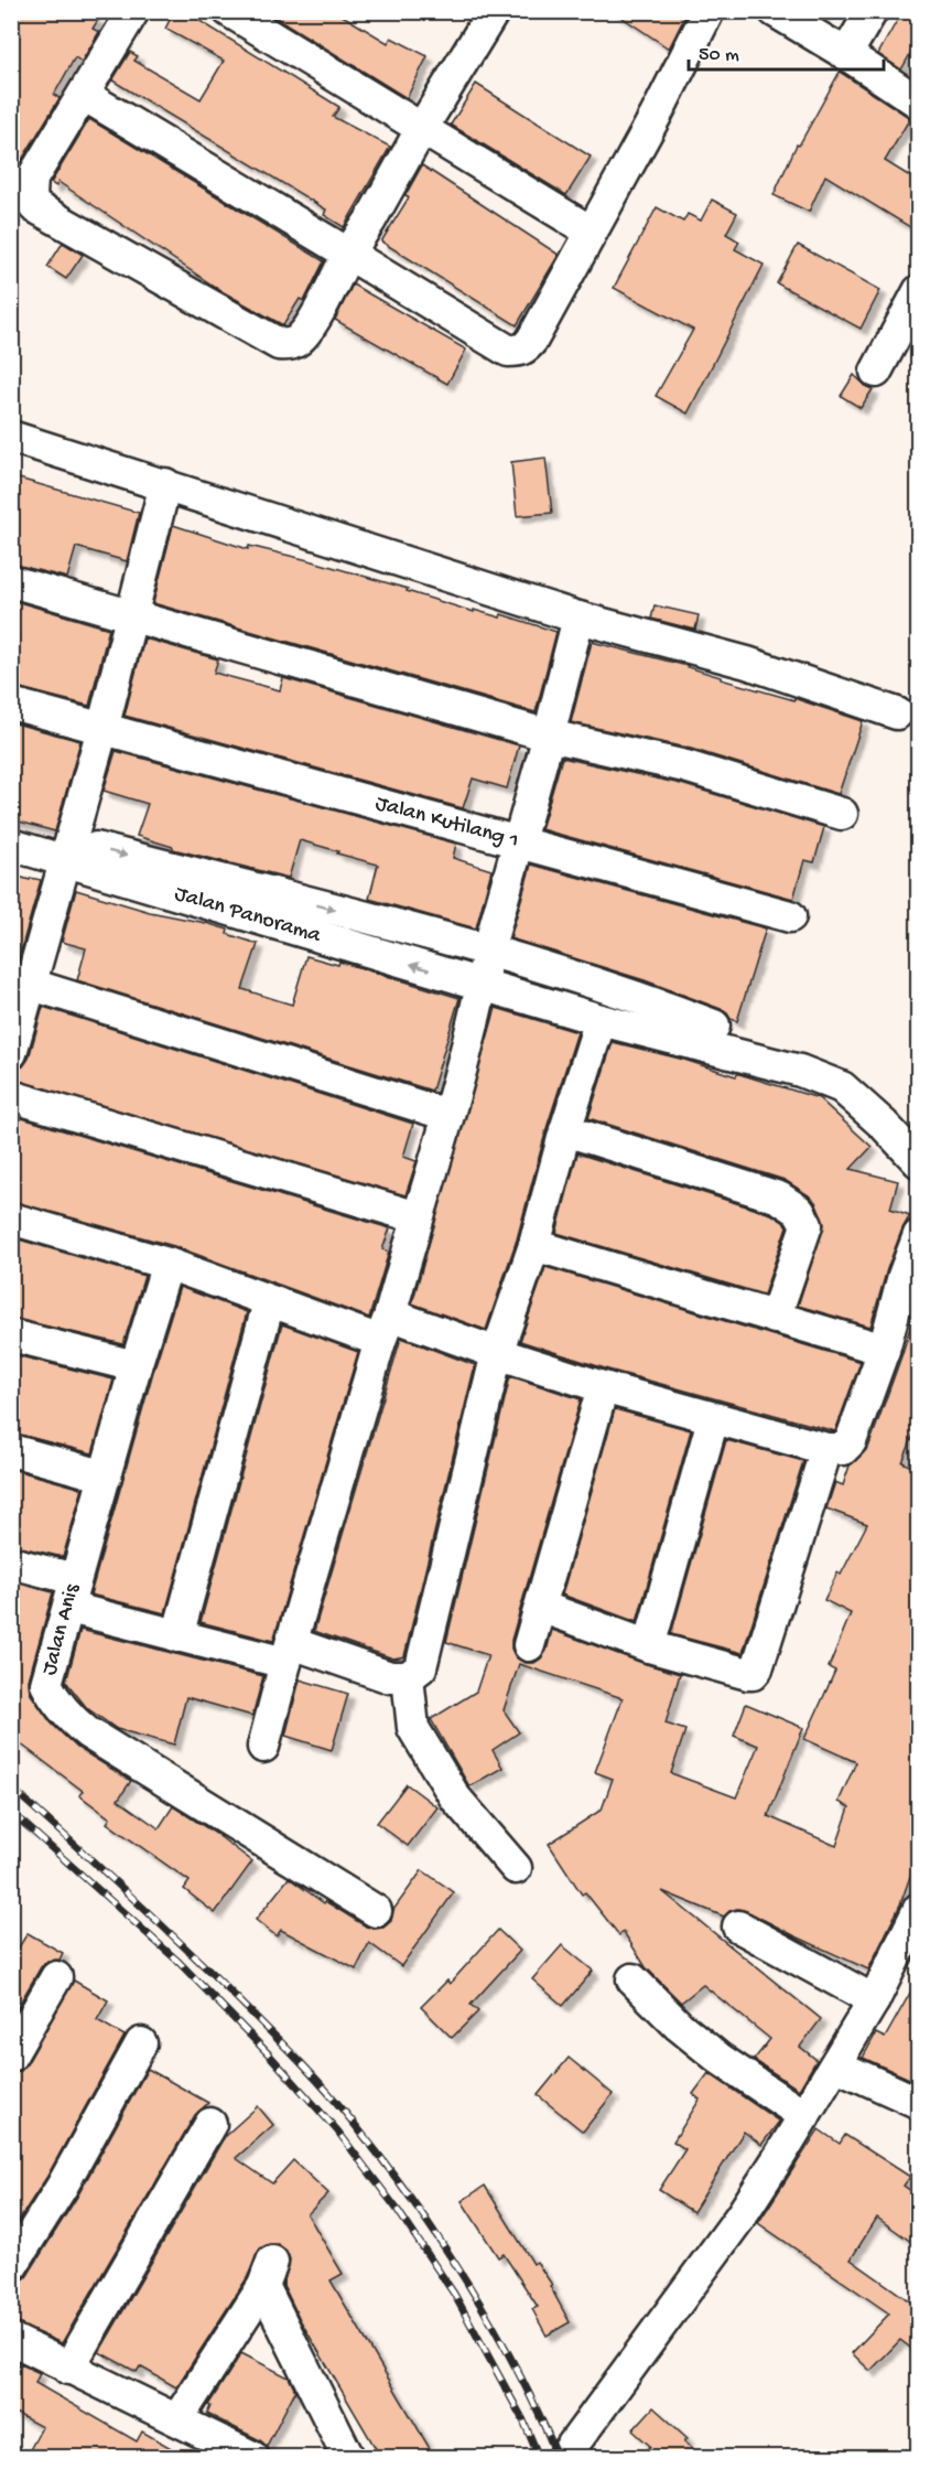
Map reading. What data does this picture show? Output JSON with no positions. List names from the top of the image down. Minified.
{"streets":{"street":["Jalan Kutilang 1","Jalan Panorama","Jalan Anis"]},"scale_bar":"50 m"}
